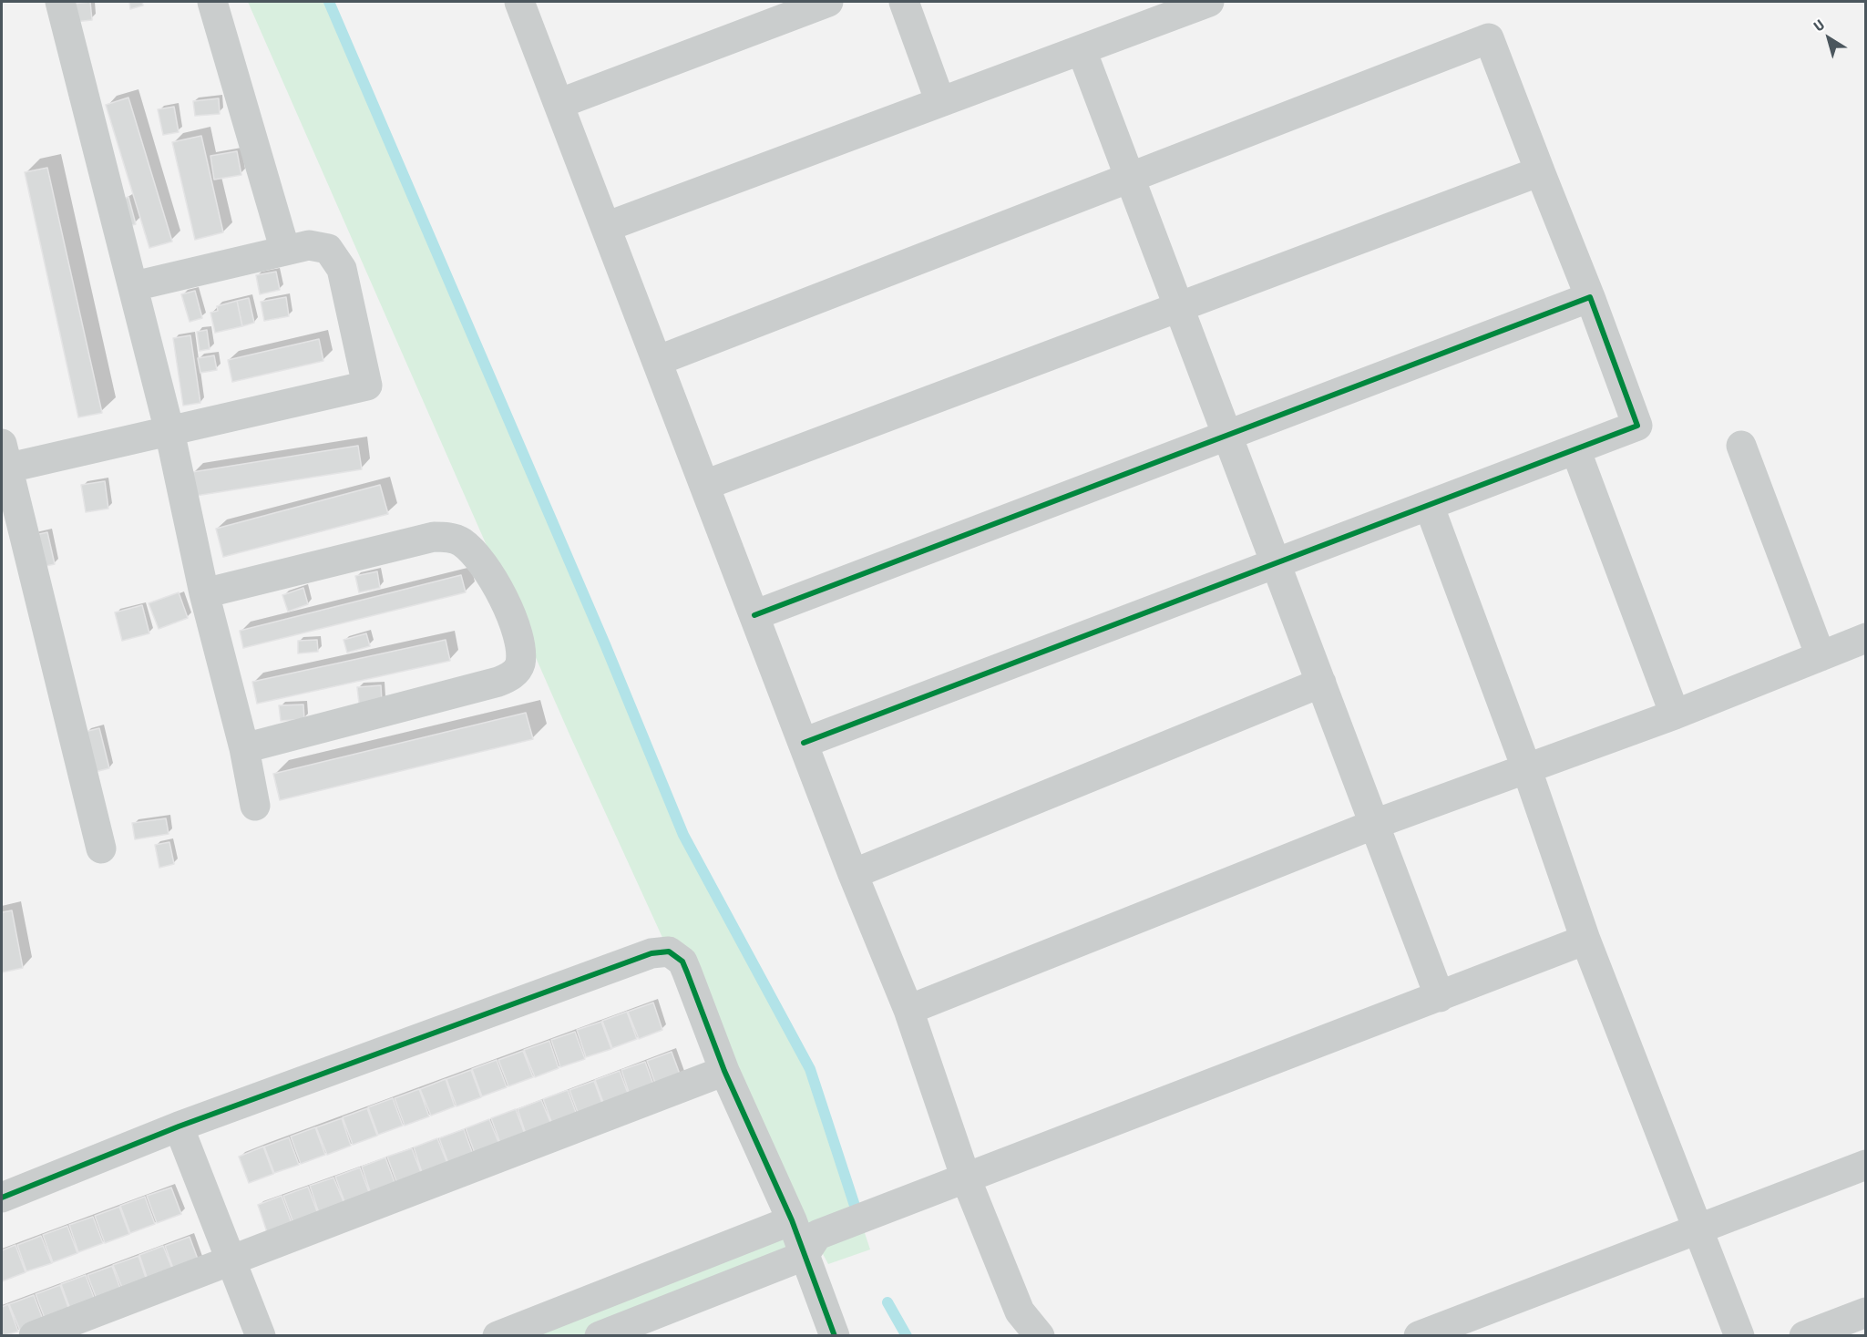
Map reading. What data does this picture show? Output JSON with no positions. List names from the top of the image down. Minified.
{"north":"top left"}
